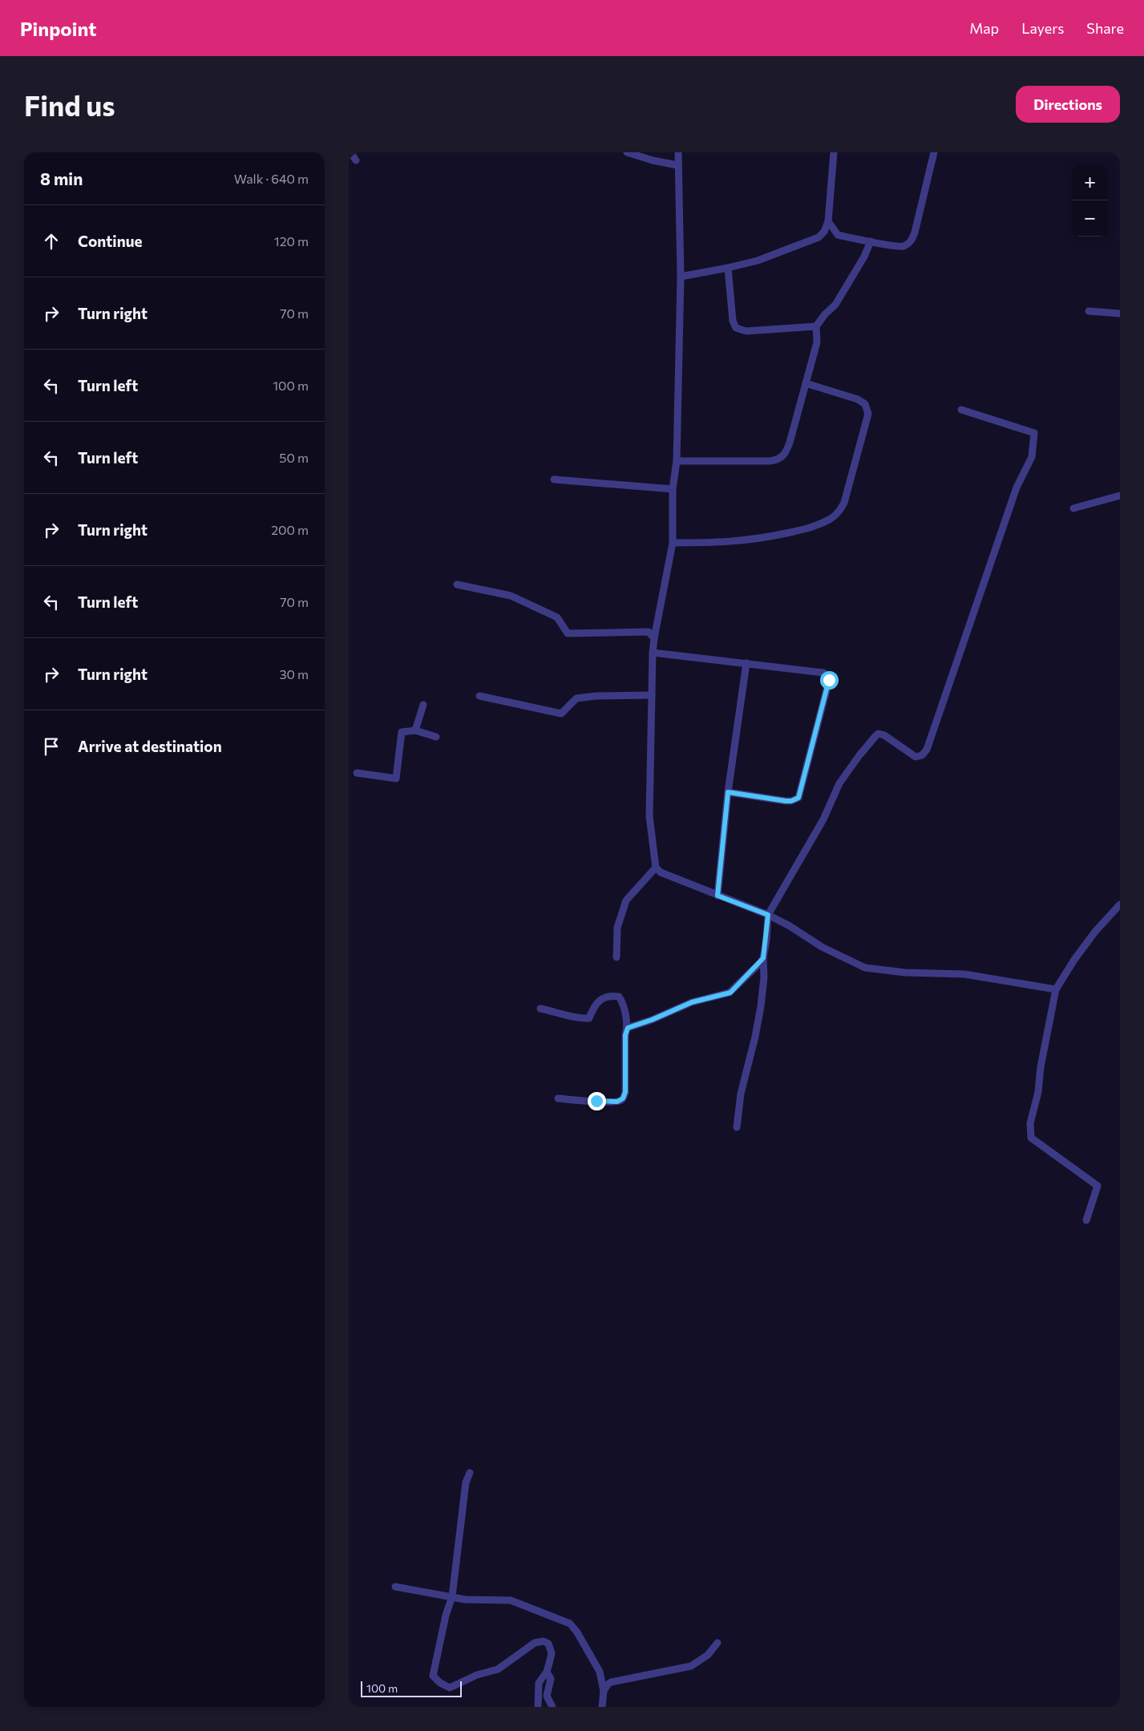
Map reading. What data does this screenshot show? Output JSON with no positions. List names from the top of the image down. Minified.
{"scale_bar":"100 m","page":{"header":"Pinpoint","nav":["Map","Layers","Share"],"buttons":"Directions","title":"Find us","heading":["8 min","Walk · 640 m"],"map_buttons":["+","−"],"list":[["Continue","120 m"],["Turn right","70 m"],["Turn left","100 m"],["Turn left","50 m"],["Turn right","200 m"],["Turn left","70 m"],["Turn right","30 m"],"Arrive at destination"],"scale":"100 m"}}
